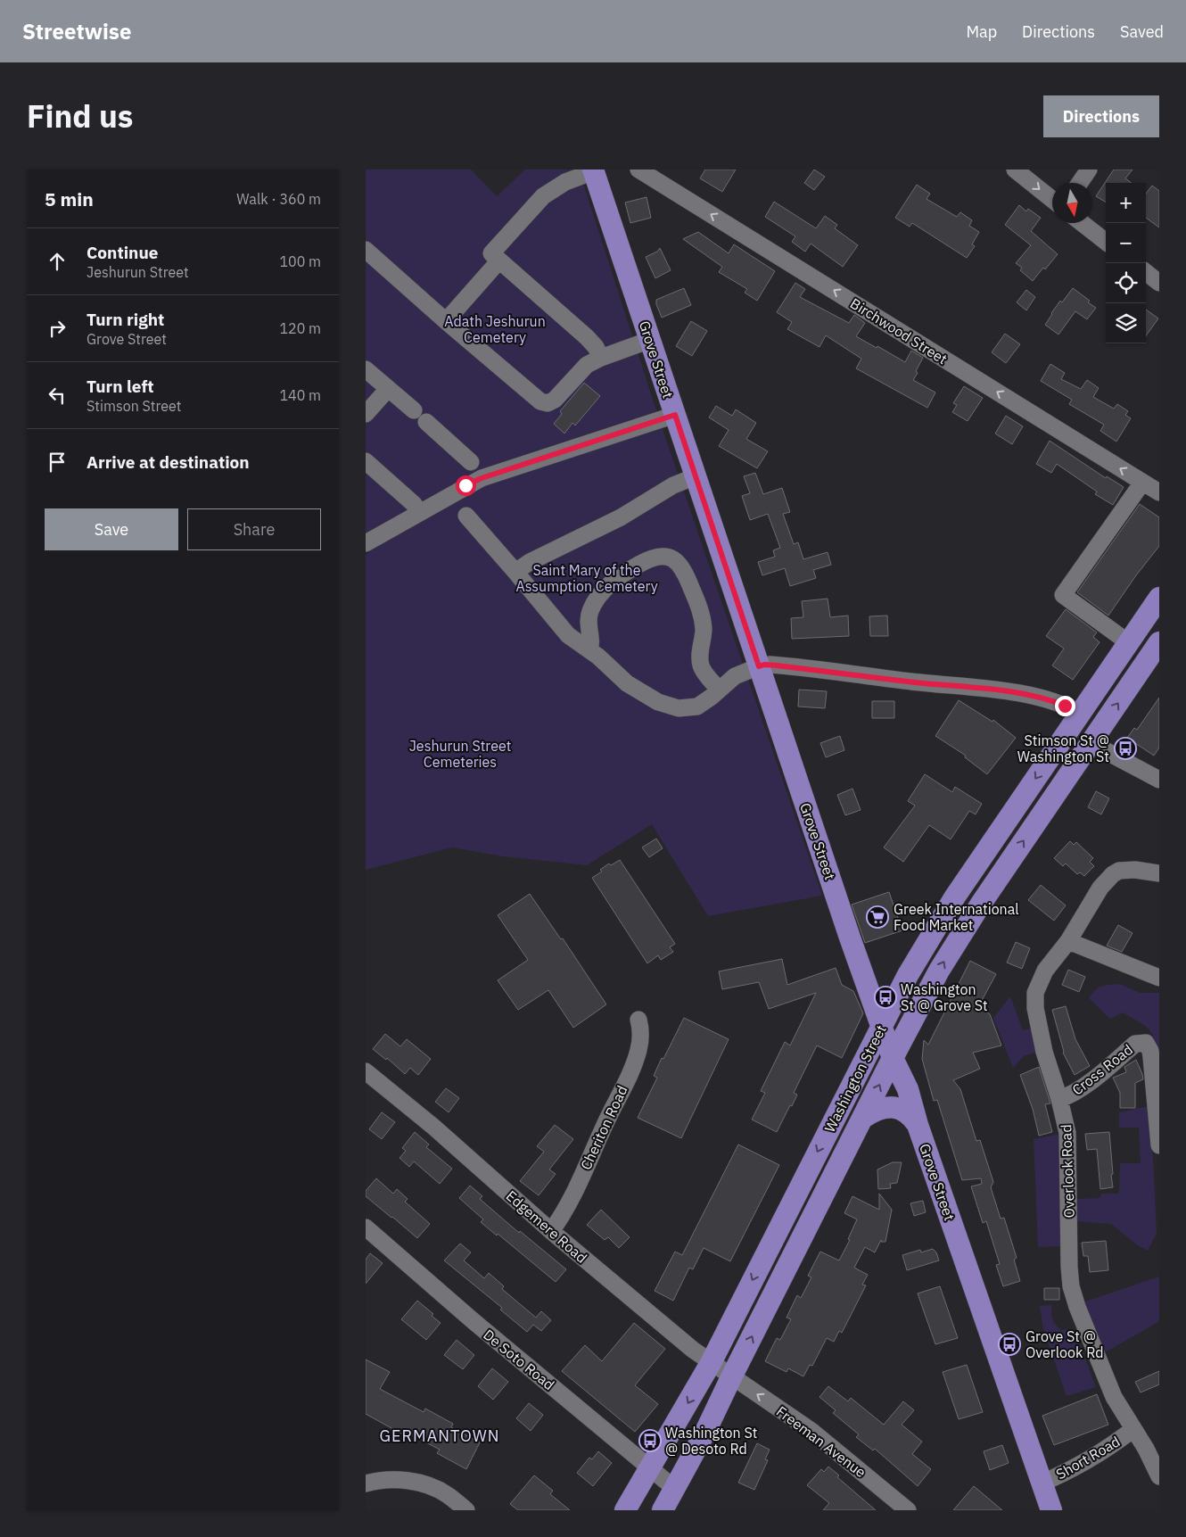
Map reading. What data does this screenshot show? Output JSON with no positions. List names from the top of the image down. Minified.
{"streets":{"main road":["Grove Street","Washington Street"],"street":["Birchwood Street","Cross Road","Cheriton Road","Overlook Road","Edgemere Road","De Soto Road","Freeman Avenue","Short Road"]},"crossings":[["Grove Street","Washington Street"],["Grove Street","Short Road"],["Cross Road","Overlook Road"],["Washington Street","Edgemere Road"],["Washington Street","De Soto Road"],["Washington Street","Freeman Avenue"],["Cheriton Road","Edgemere Road"],["Overlook Road","Short Road"],["Edgemere Road","Freeman Avenue"]],"one_way":["Birchwood Street","Freeman Avenue"],"districts":["GERMANTOWN"],"parks":["Adath Jeshurun Cemetery","Saint Mary of the Assumption Cemetery","Jeshurun Street Cemeteries"],"places":{"bus stop":["Stimson St @ Washington St","Washington St @ Grove St","Grove St @ Overlook Rd","Washington St @ Desoto Rd"],"supermarket":["Greek International Food Market"]},"north":"bottom","page":{"header":"Streetwise","nav":["Map","Directions","Saved"],"title":"Find us","buttons":["Directions",["Save","Share"]],"heading":["5 min","Walk · 360 m"],"map_buttons":["+","−"],"list":[["Continue","Jeshurun Street","100 m"],["Turn right","Grove Street","120 m"],["Turn left","Stimson Street","140 m"],"Arrive at destination"]}}
